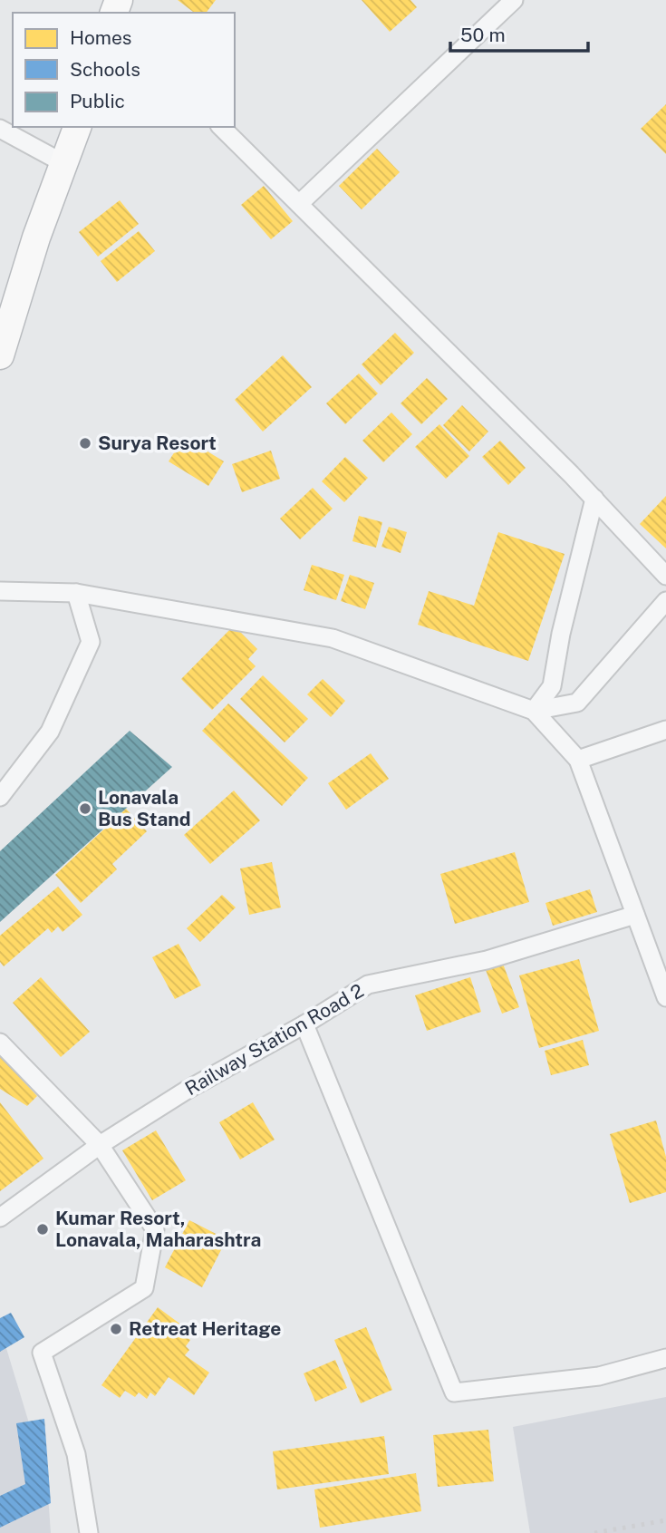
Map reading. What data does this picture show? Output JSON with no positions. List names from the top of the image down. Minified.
{"streets":{"street":["Railway Station Road 2"]},"places":["Surya Resort","Lonavala Bus Stand","Kumar Resort, Lonavala, Maharashtra","Retreat Heritage"],"legend":["Homes","Schools","Public"],"scale_bar":"50 m"}
